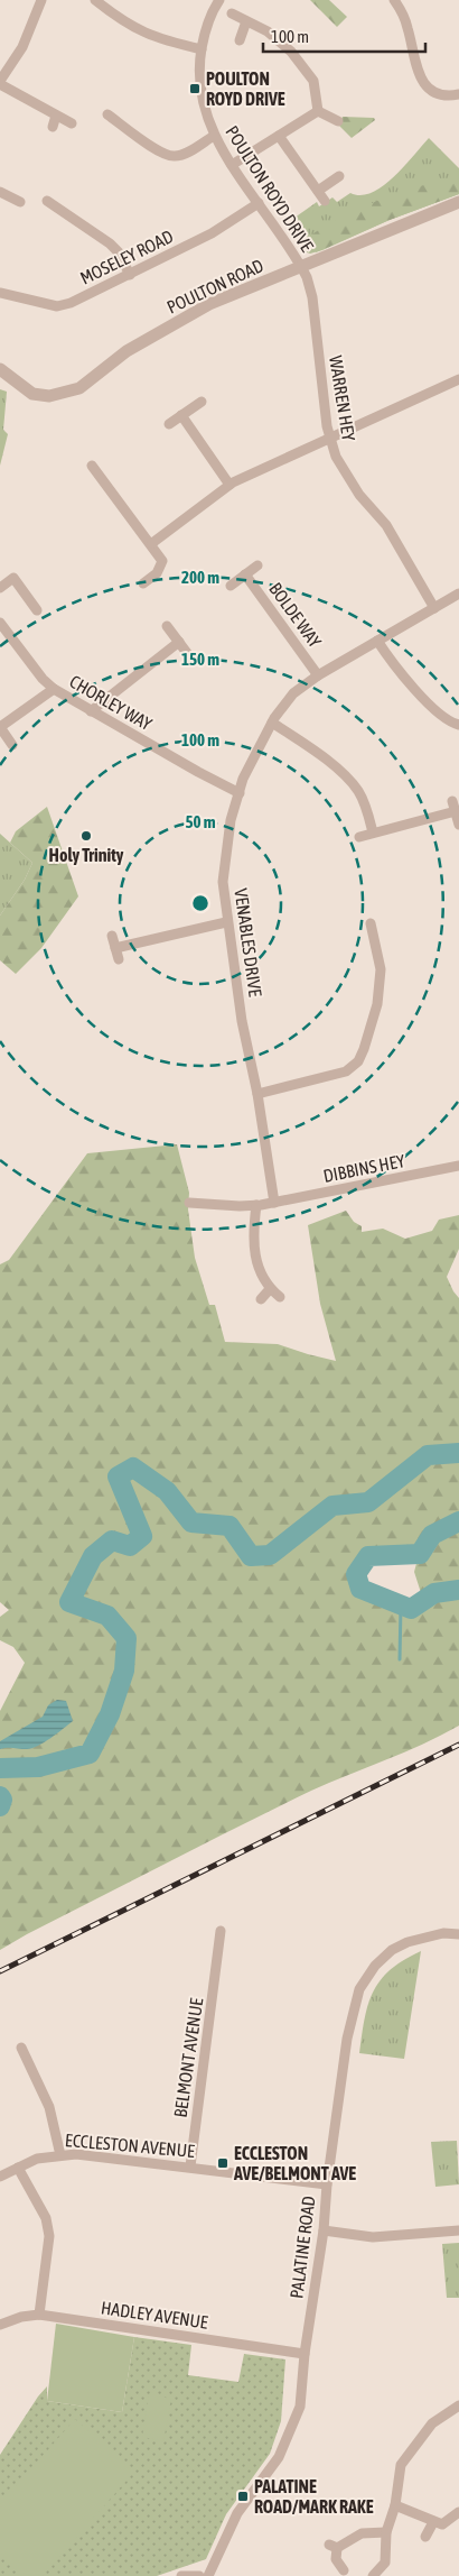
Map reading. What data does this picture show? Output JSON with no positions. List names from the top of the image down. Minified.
{"streets":{"street":["POULTON ROYD DRIVE","MOSELEY ROAD","POULTON ROAD","WARREN HEY","BOLDE WAY","CHORLEY WAY","VENABLES DRIVE","DIBBINS HEY","BELMONT AVENUE","ECCLESTON AVENUE","PALATINE ROAD","HADLEY AVENUE"]},"crossings":[["POULTON ROYD DRIVE","MOSELEY ROAD"],["POULTON ROYD DRIVE","POULTON ROAD"],["POULTON ROYD DRIVE","WARREN HEY"],["POULTON ROAD","WARREN HEY"],["WARREN HEY","VENABLES DRIVE"],["BOLDE WAY","VENABLES DRIVE"],["CHORLEY WAY","VENABLES DRIVE"],["VENABLES DRIVE","DIBBINS HEY"],["BELMONT AVENUE","ECCLESTON AVENUE"],["ECCLESTON AVENUE","PALATINE ROAD"],["PALATINE ROAD","HADLEY AVENUE"]],"places":{"transit":["POULTON ROYD DRIVE","ECCLESTON AVE/BELMONT AVE","PALATINE ROAD/MARK RAKE"],"other":["Holy Trinity"]},"scale_bar":"100 m","rings":["200 m","150 m","100 m","50 m"]}
